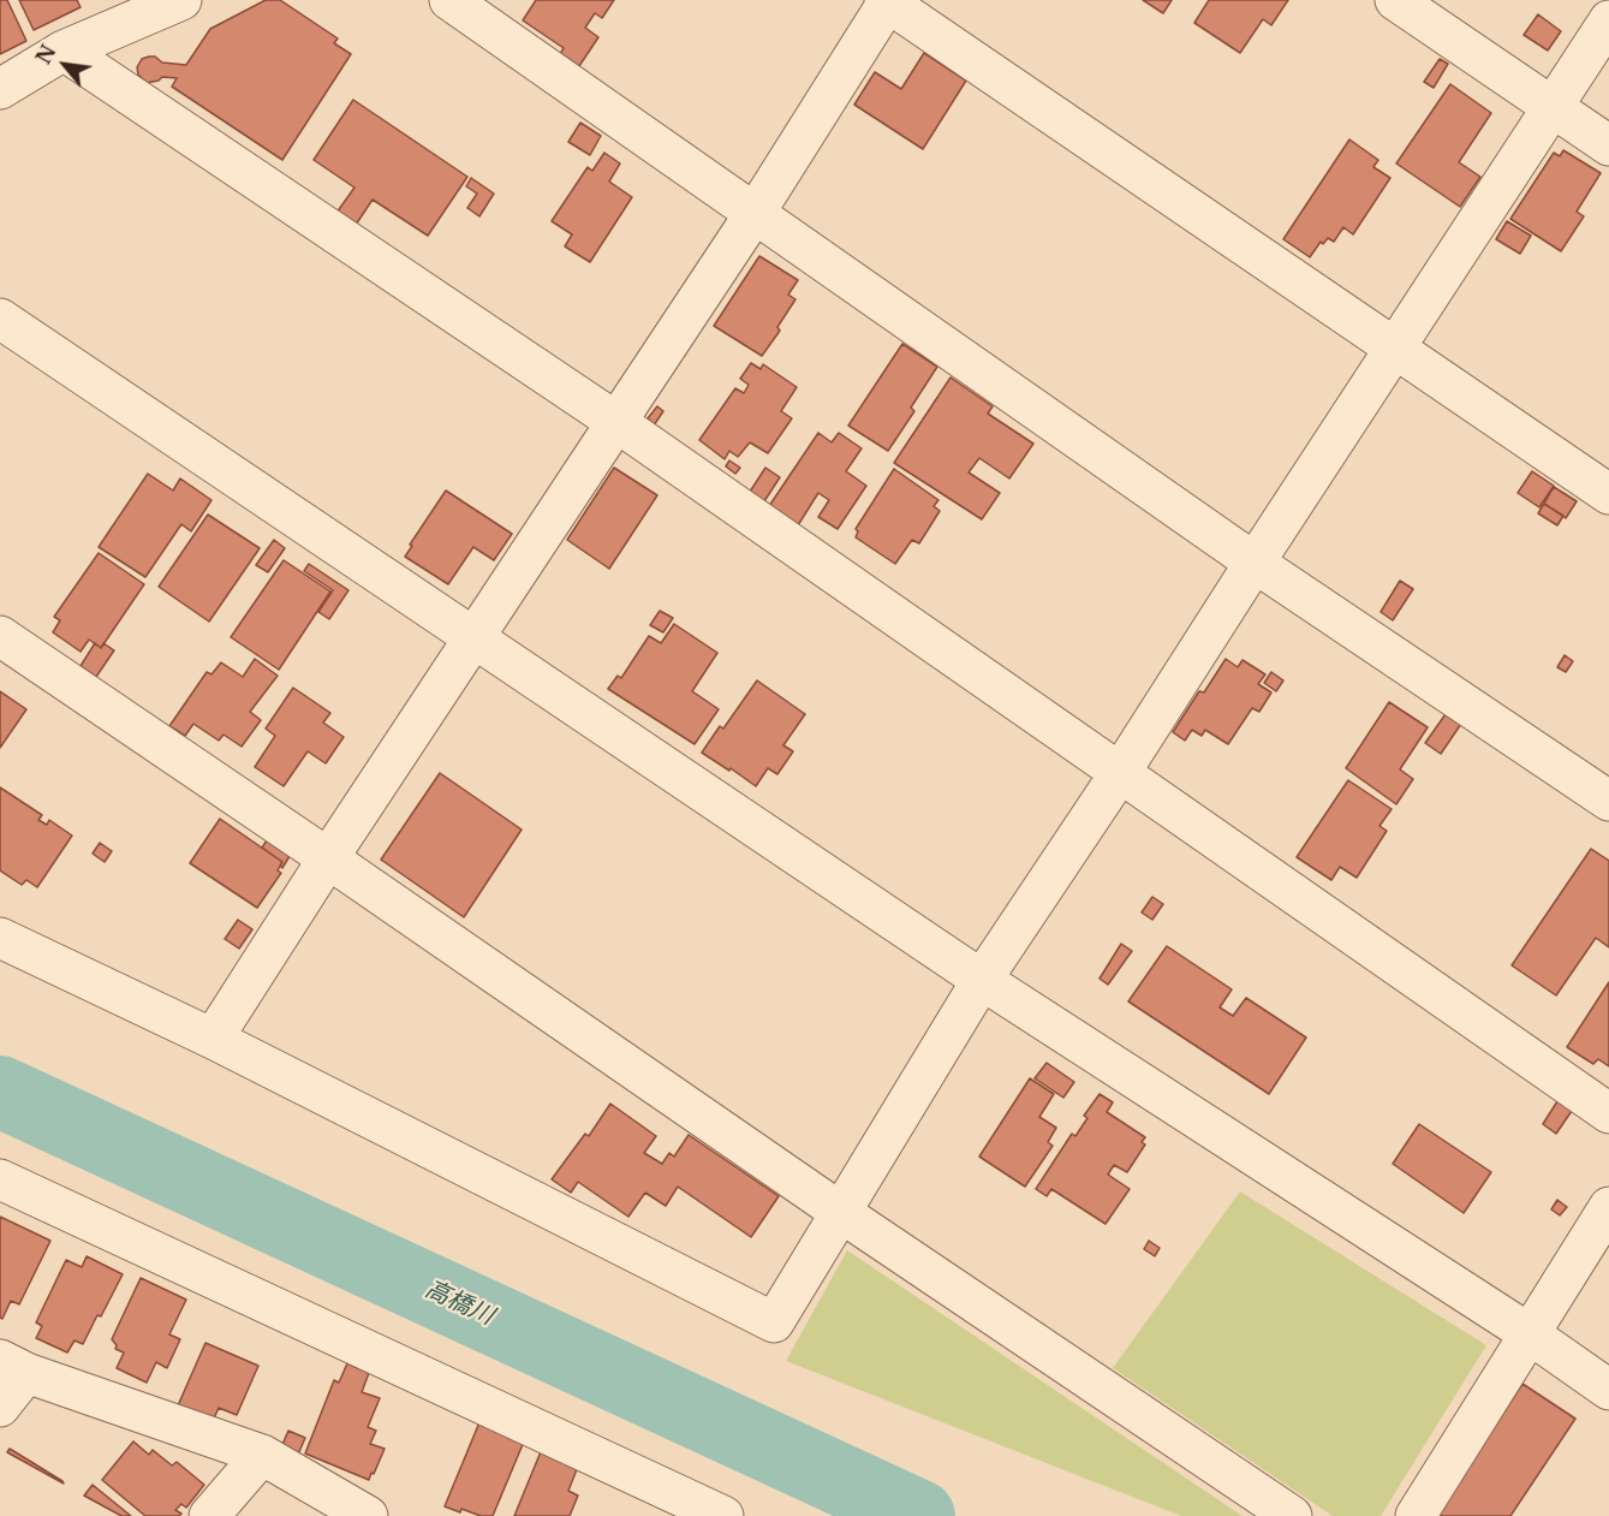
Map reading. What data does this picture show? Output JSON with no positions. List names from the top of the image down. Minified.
{"water":["高橋川"],"north":"top left"}
